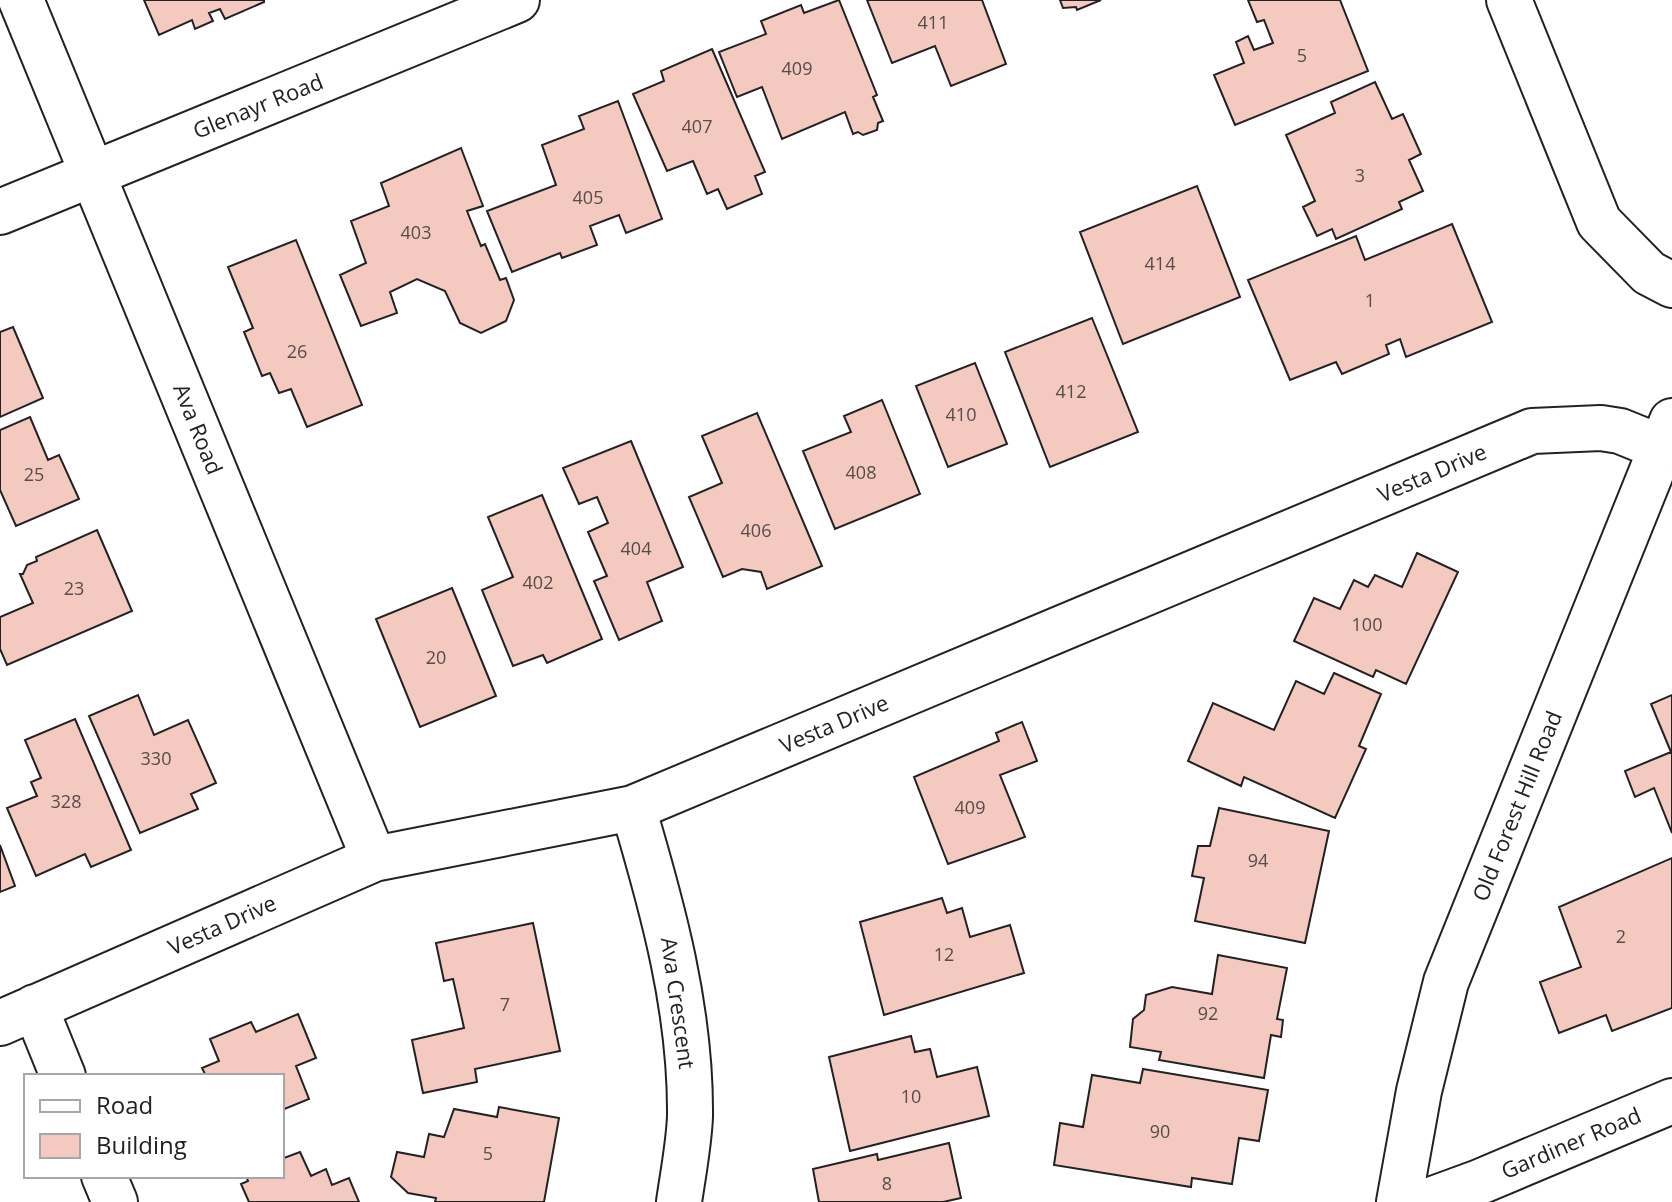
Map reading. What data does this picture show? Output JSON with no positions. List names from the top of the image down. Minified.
{"streets":{"street":["Glenayr Road","Ava Road","Vesta Drive","Old Forest Hill Road","Ava Crescent","Gardiner Road"]},"crossings":[["Glenayr Road","Ava Road"],["Ava Road","Vesta Drive"],["Vesta Drive","Old Forest Hill Road"],["Vesta Drive","Ava Crescent"]],"house_numbers":["411","5","409","407","3","405","403","414","1","26","412","410","408","25","406","404","402","23","100","20","330","328","409","94","2","12","7","92","10","90","5","8"],"legend":["Road","Building"]}
